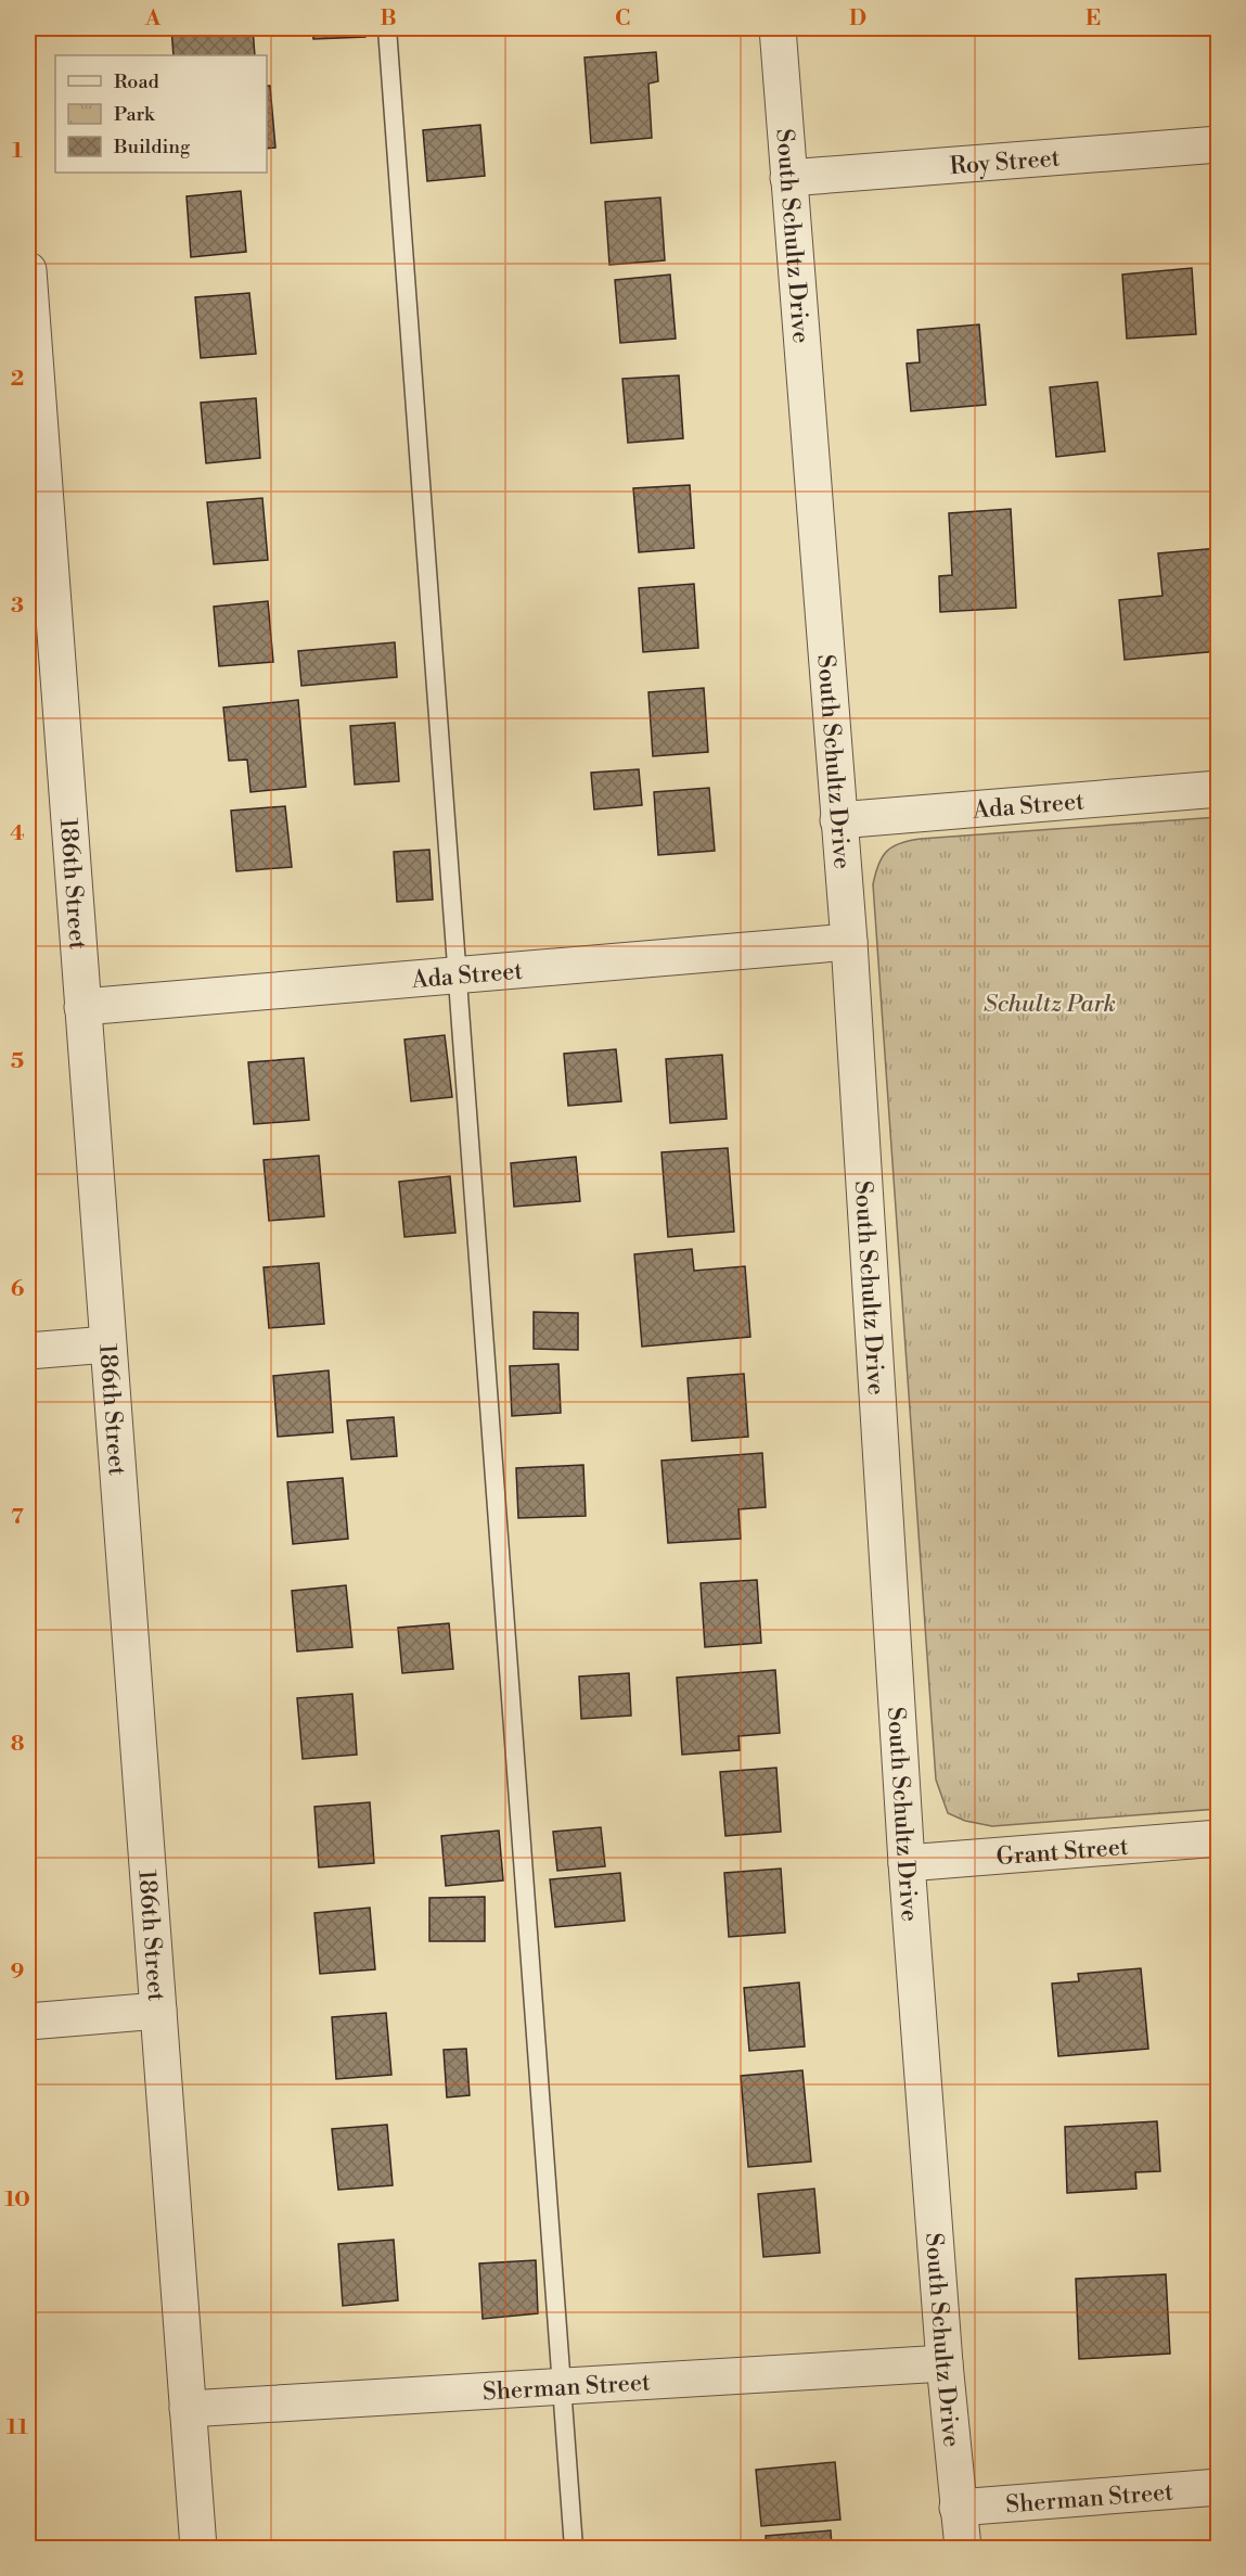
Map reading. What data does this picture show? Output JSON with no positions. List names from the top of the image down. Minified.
{"streets":{"street":["Roy Street","South Schultz Drive","Ada Street","186th Street","Grant Street","Sherman Street"]},"crossings":[["Roy Street","South Schultz Drive"],["South Schultz Drive","Ada Street"],["South Schultz Drive","Grant Street"],["South Schultz Drive","Sherman Street"],["Ada Street","186th Street"],["186th Street","Sherman Street"]],"parks":["Schultz Park"],"legend":["Road","Park","Building"],"grid":{"columns":["A","B","C","D","E"],"rows":["1","2","3","4","5","6","7","8","9","10","11"]}}
